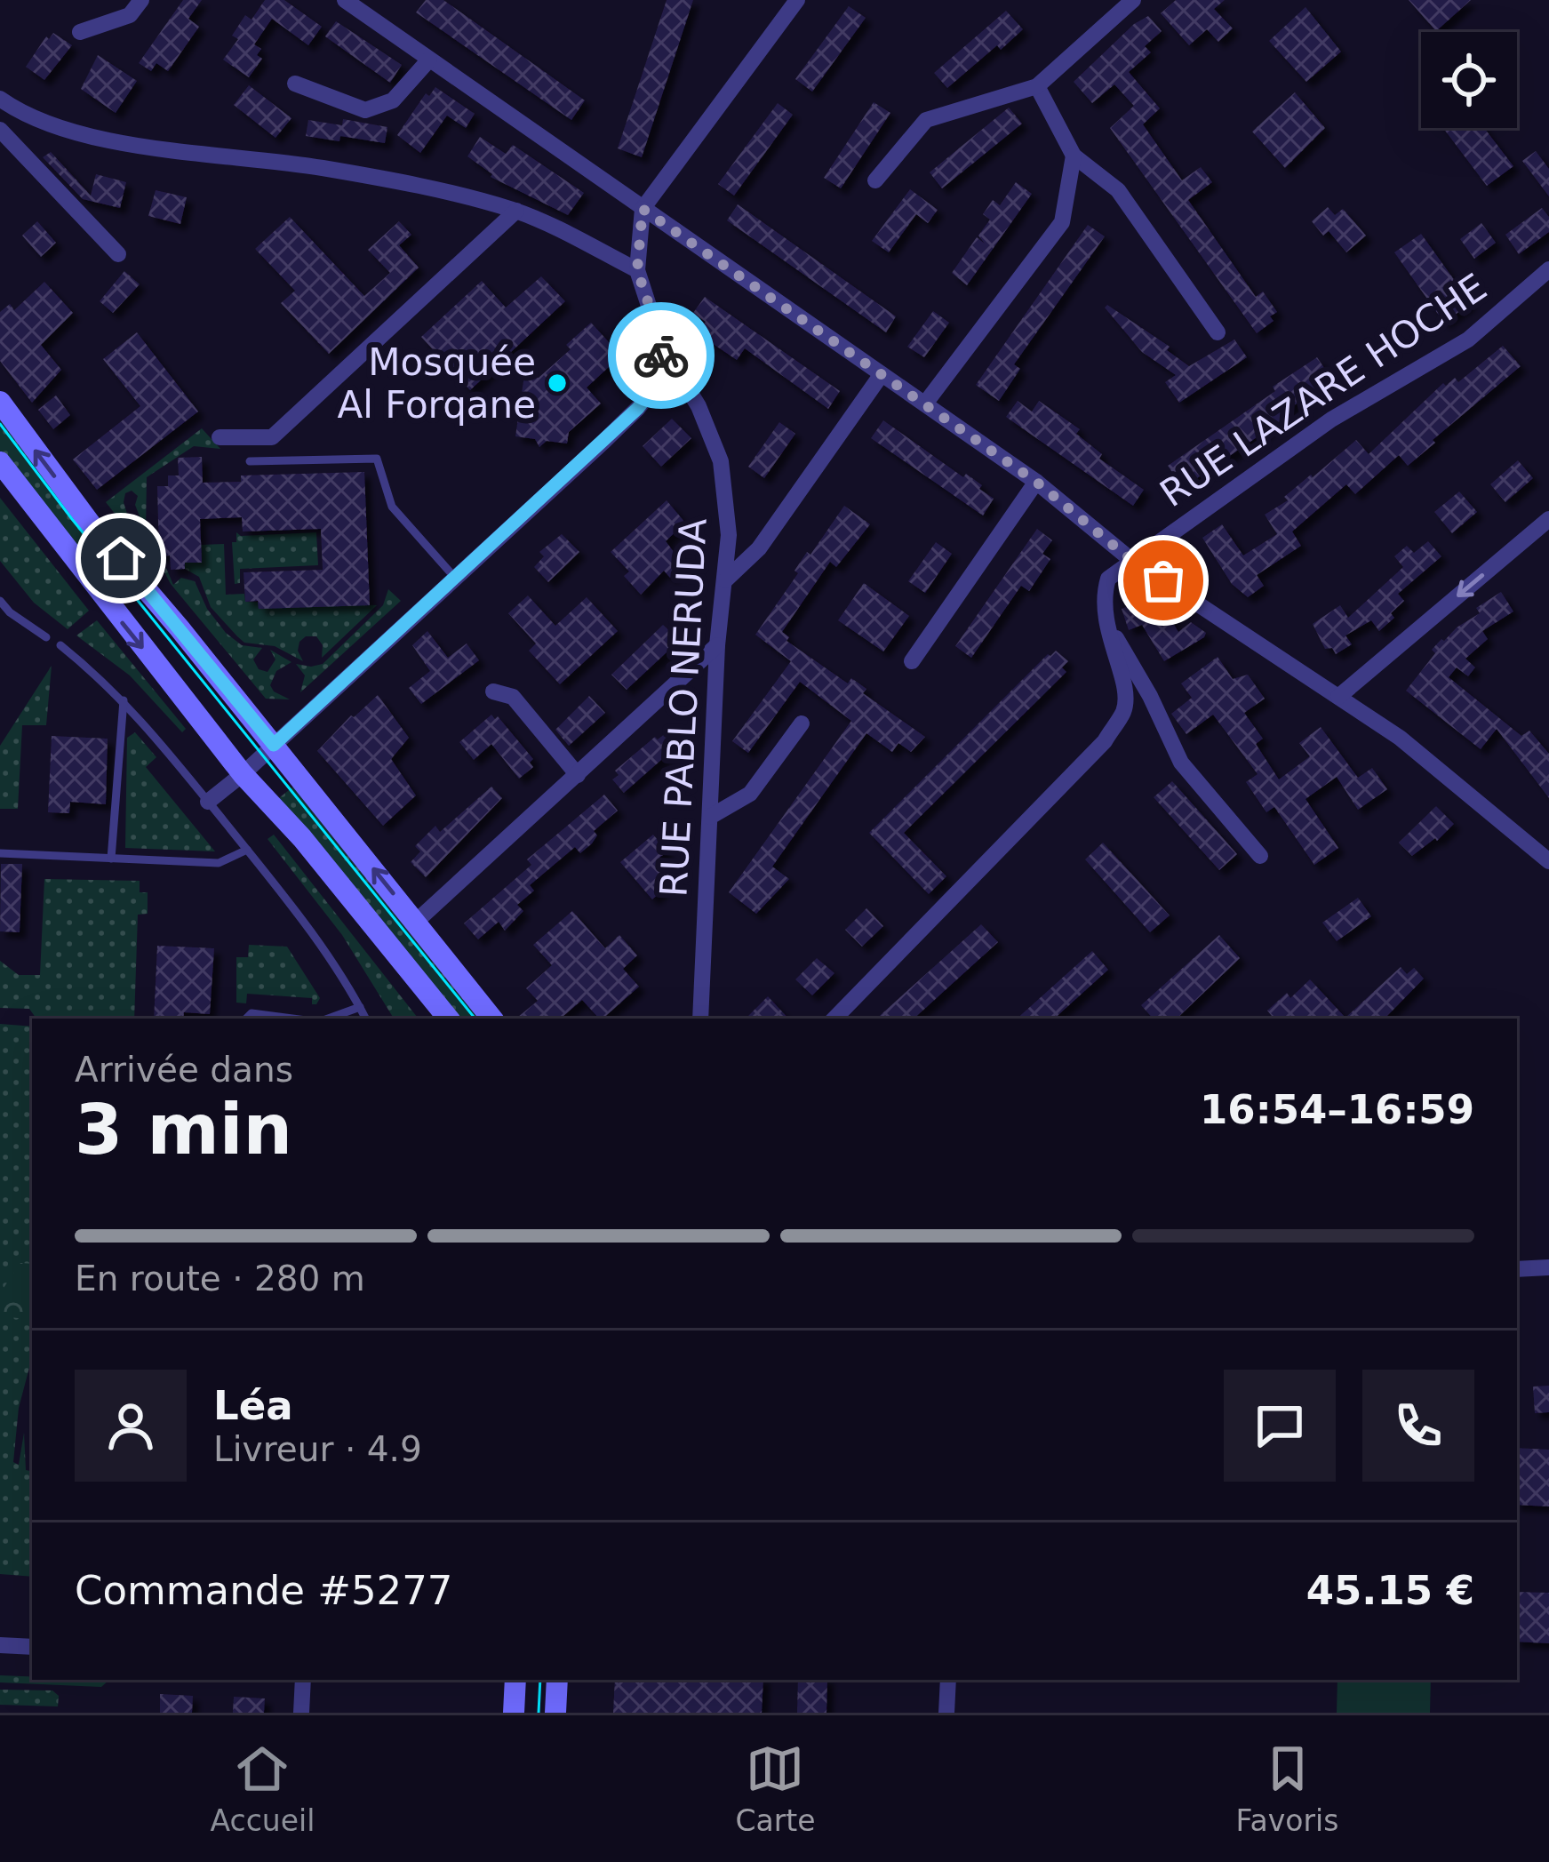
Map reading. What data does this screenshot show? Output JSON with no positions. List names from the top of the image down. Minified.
{"streets":{"street":["RUE LAZARE HOCHE","RUE PABLO NERUDA"]},"places":["Mosquée Al Forqane"],"page":{"heading":["3 min","Arrivée dans","16:54–16:59"],"panel":["Léa","Livreur · 4.9","Commande #5277","45.15 €"],"bar":"En route · 280 m","tabs":["Accueil","Carte","Favoris"]}}
